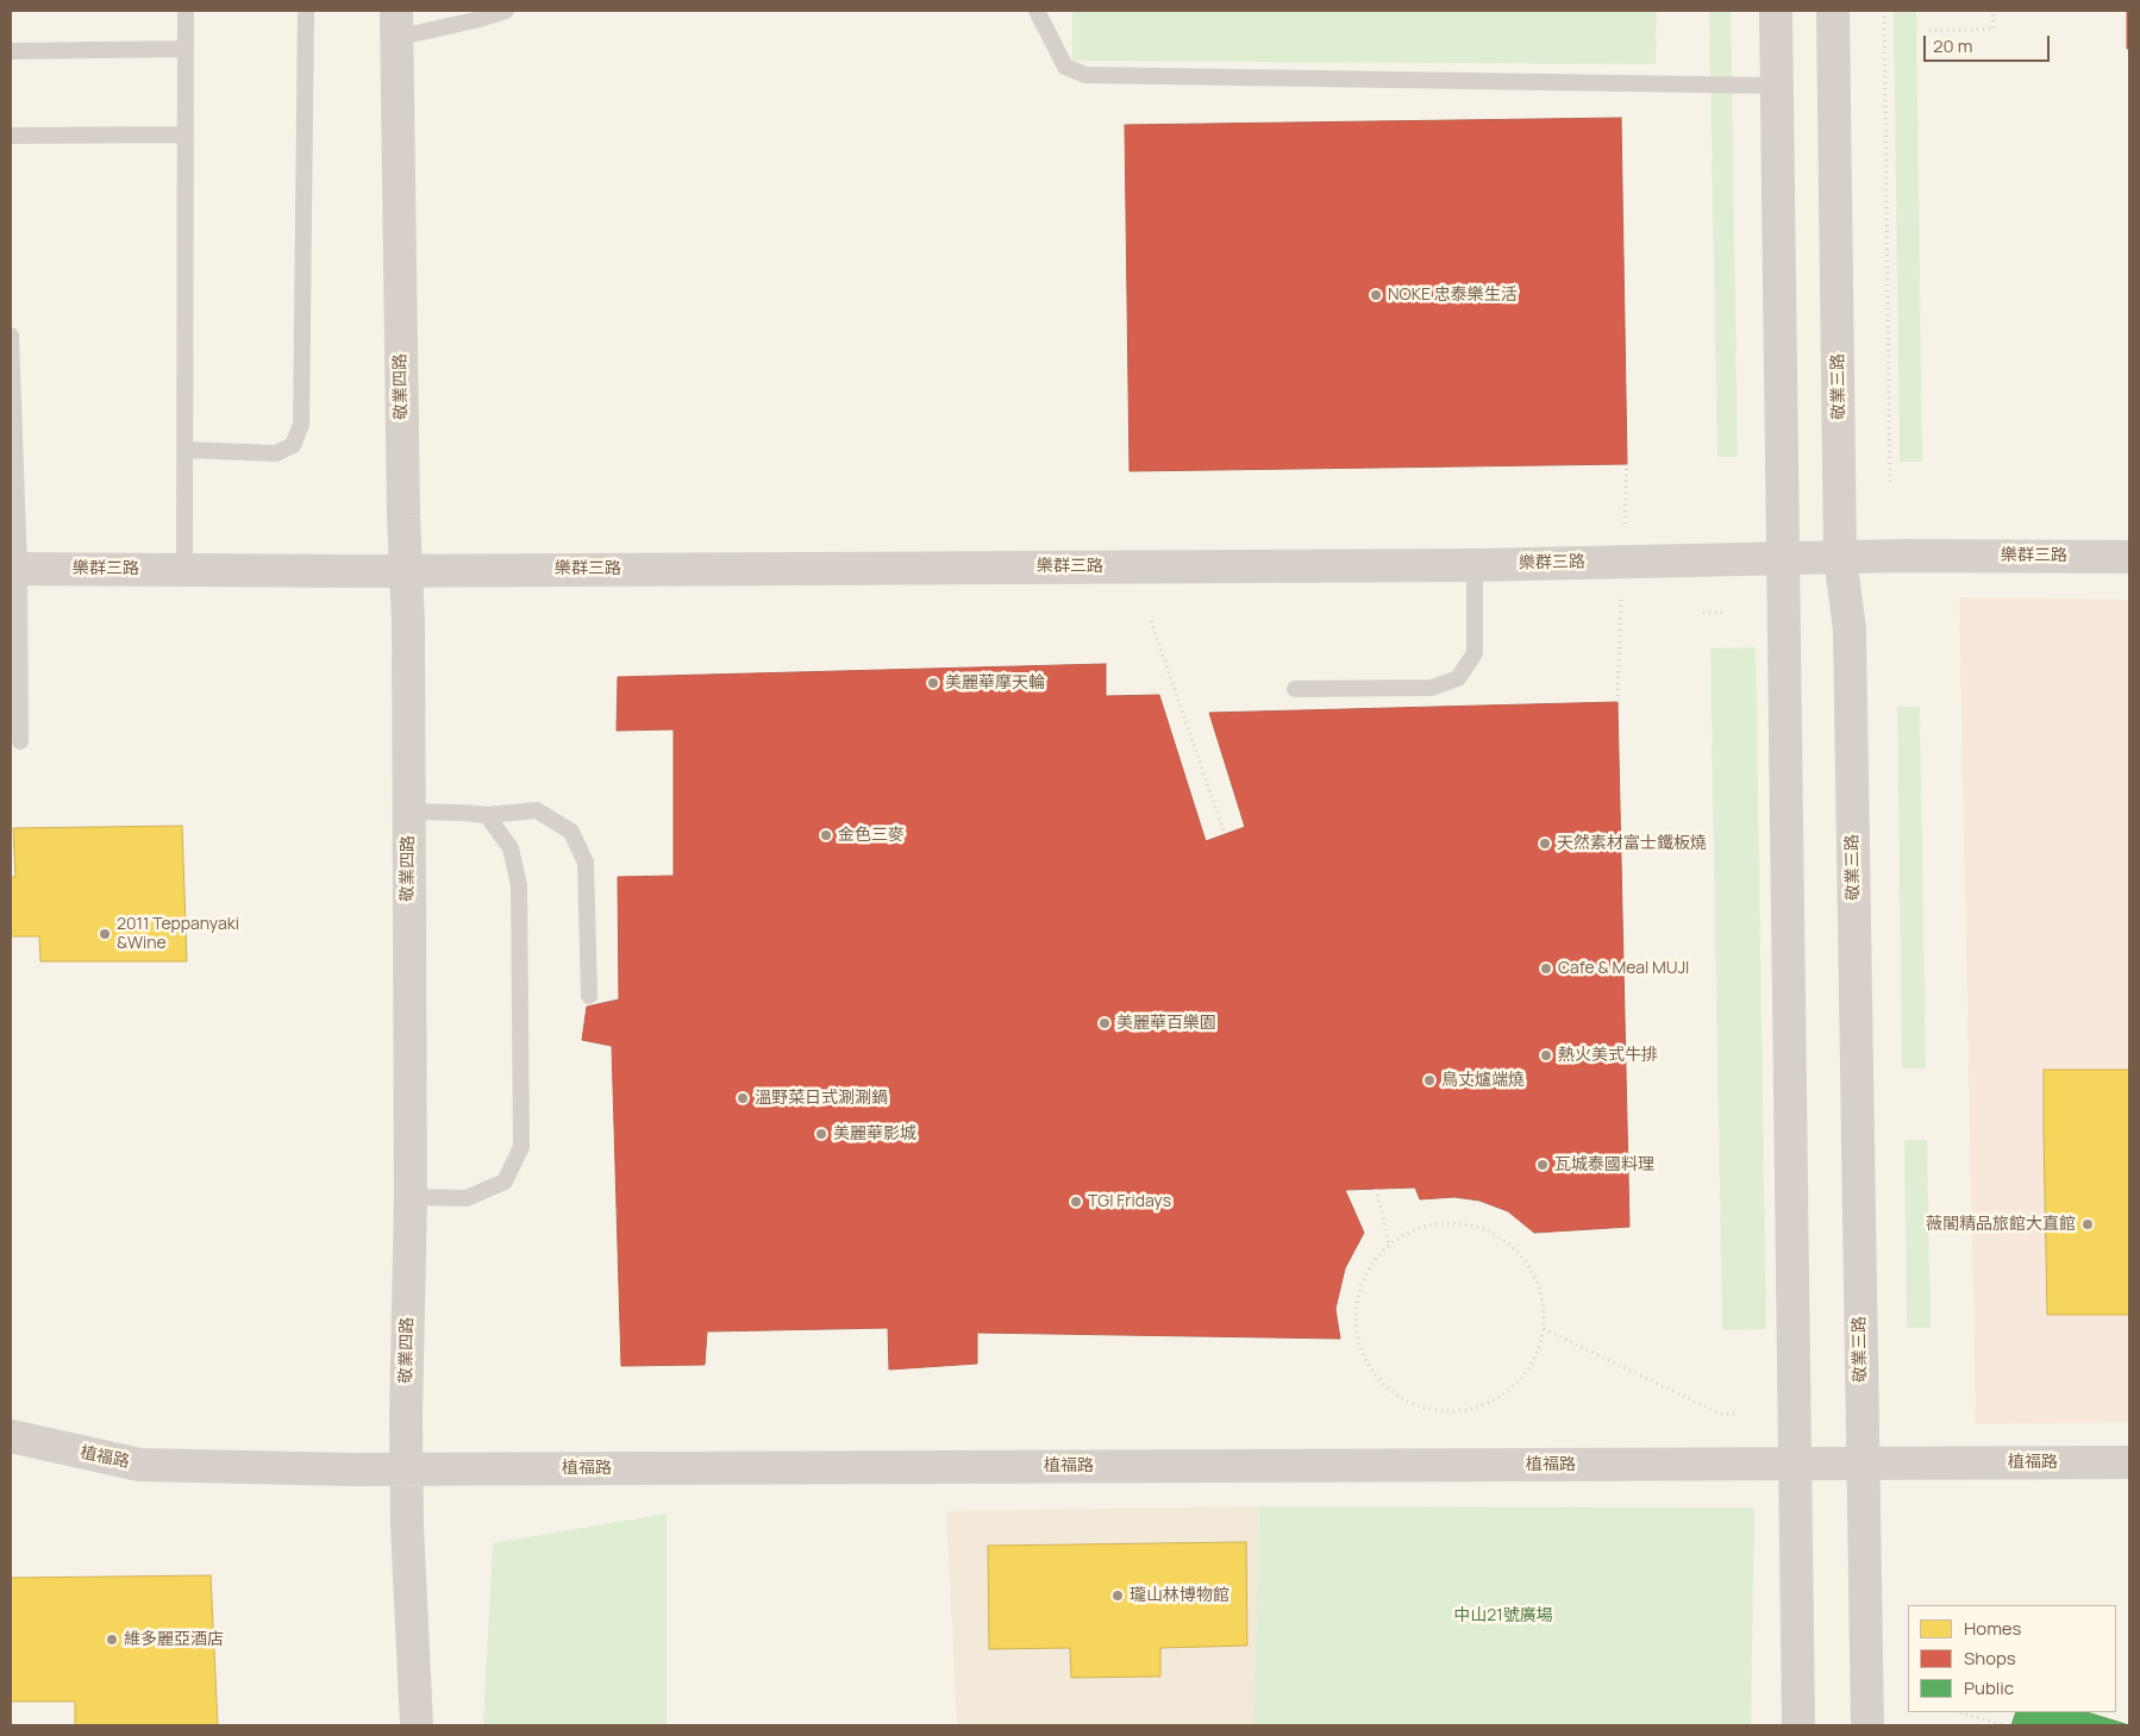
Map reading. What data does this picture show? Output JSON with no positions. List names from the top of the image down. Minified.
{"streets":{"street":["敬業四路","敬業三路","樂群三路","植福路"]},"crossings":[["敬業四路","樂群三路"],["敬業四路","植福路"],["敬業三路","樂群三路"],["敬業三路","植福路"]],"parks":["中山21號廣場"],"places":["NOKE 忠泰樂生活","美麗華摩天輪","金色三麥","天然素材富士鐵板燒","2011 Teppanyaki &Wine","Cafe & Meal MUJI","美麗華百樂園","熱火美式牛排","鳥丈爐端燒","溫野菜日式涮涮鍋","美麗華影城","瓦城泰國料理","TGI Fridays","薇閣精品旅館大直館","瓏山林博物館","維多麗亞酒店"],"legend":["Homes","Shops","Public"],"scale_bar":"20 m"}
